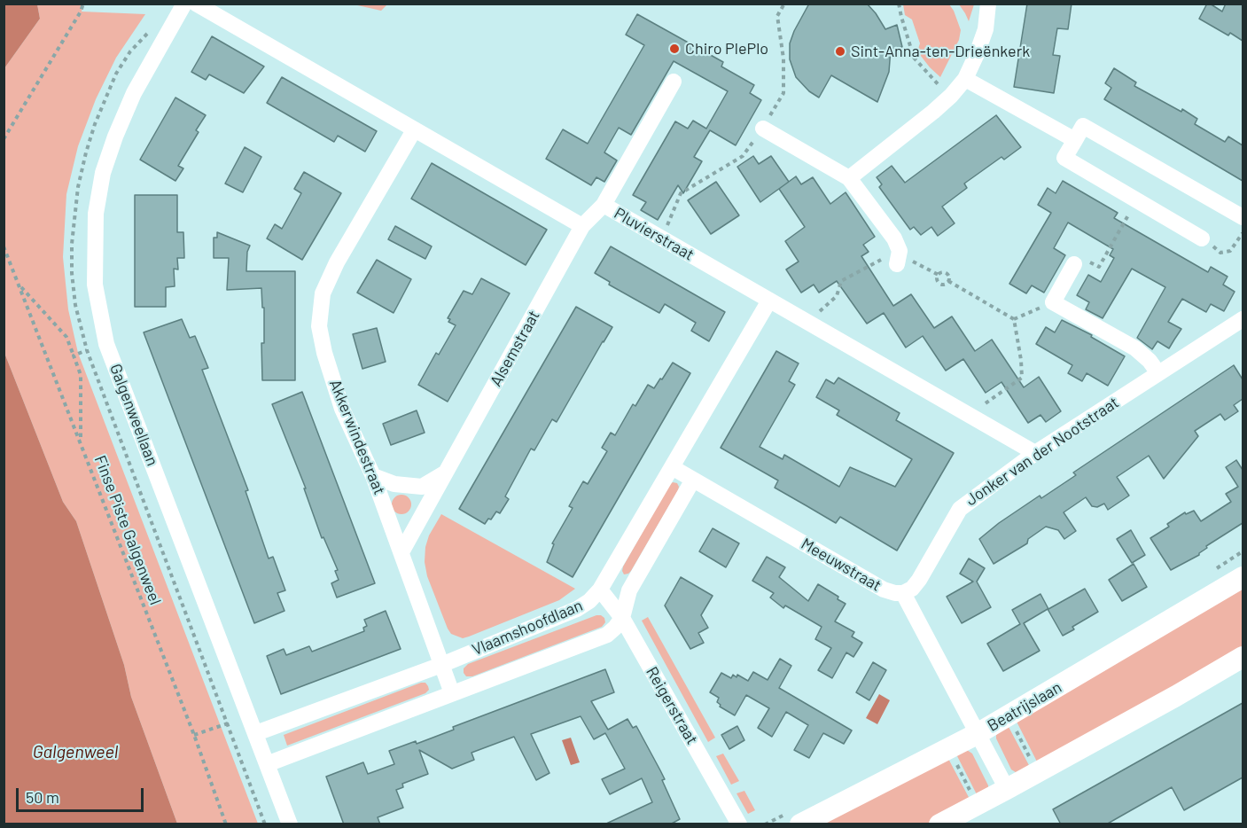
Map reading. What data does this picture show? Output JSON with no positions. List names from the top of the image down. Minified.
{"streets":{"street":["Pluvierstraat","Alsemstraat","Galgenweellaan","Akkerwindestraat","Jonker van der Nootstraat","Meeuwstraat","Vlaamshoofdlaan","Reigerstraat","Beatrijslaan"],"path":["Finse Piste Galgenweel"]},"crossings":[["Pluvierstraat","Alsemstraat"],["Pluvierstraat","Jonker van der Nootstraat"],["Pluvierstraat","Vlaamshoofdlaan"],["Alsemstraat","Akkerwindestraat"],["Galgenweellaan","Vlaamshoofdlaan"],["Akkerwindestraat","Vlaamshoofdlaan"],["Jonker van der Nootstraat","Meeuwstraat"],["Meeuwstraat","Vlaamshoofdlaan"],["Meeuwstraat","Beatrijslaan"],["Vlaamshoofdlaan","Reigerstraat"]],"water":["Galgenweel"],"places":["Chiro PlePlo","Sint-Anna-ten-Drieënkerk"],"scale_bar":"50 m"}
